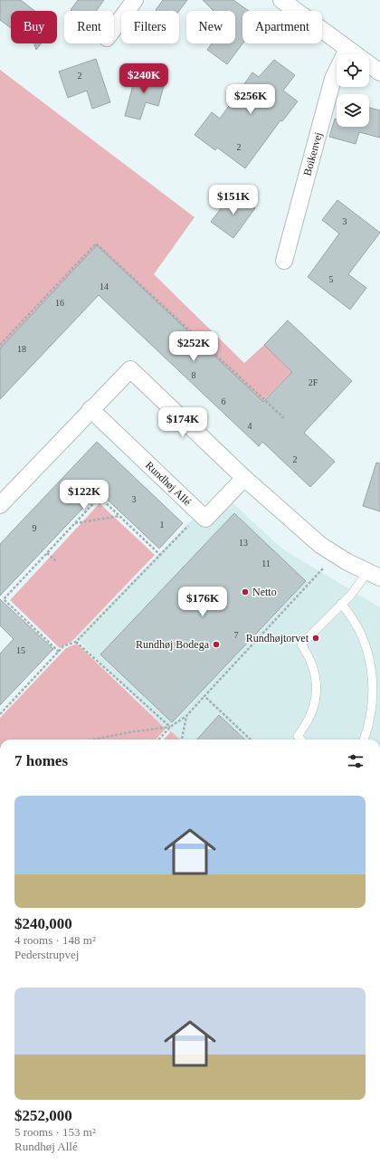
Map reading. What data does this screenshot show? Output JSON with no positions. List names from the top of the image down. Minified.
{"streets":{"street":["Boikenvej","Rundhøj Allé"]},"places":["Netto","Rundhøjtorvet","Rundhøj Bodega"],"house_numbers":["2","2","3","5","14","16","18","8","2F","6","4","2","3","1","9","13","11","7","15"],"page":{"chip":["Buy","Rent","Filters","New","Apartment"],"price":["$240K","$256K","$151K","$252K","$174K","$122K","$176K"],"heading":"7 homes","list":[{"name":"$240,000","note":"4 rooms · 148 m² · Pederstrupvej"},{"name":"$252,000","note":"5 rooms · 153 m² · Rundhøj Allé"}]}}
